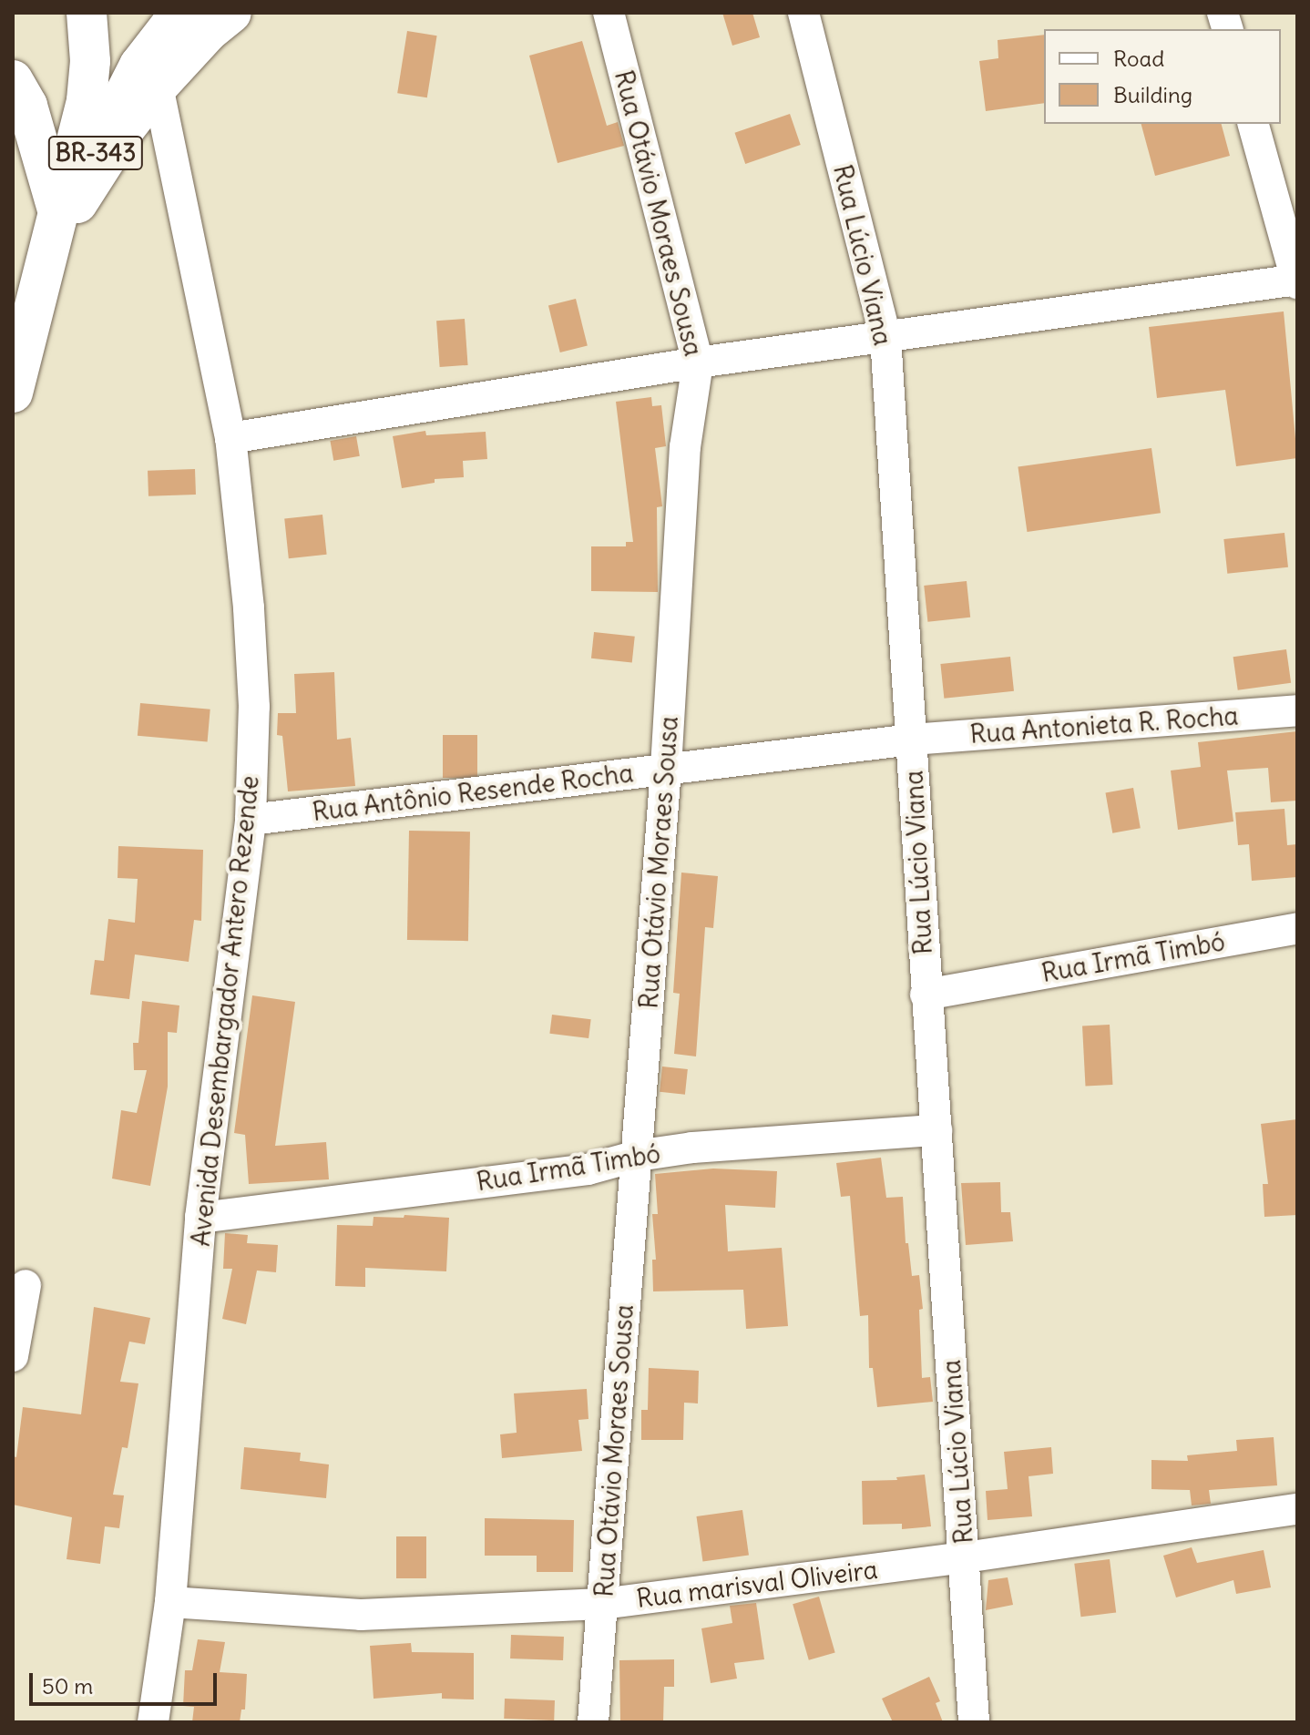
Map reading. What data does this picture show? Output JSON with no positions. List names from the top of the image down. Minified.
{"streets":{"main road":["BR-343"],"street":["Rua Otávio Moraes Sousa","Rua Lúcio Viana","Rua Antonieta R. Rocha","Rua Antônio Resende Rocha","Rua Irmã Timbó","Avenida Desembargador Antero Rezende","Rua marisval Oliveira"]},"crossings":[["Rua Otávio Moraes Sousa","Rua Antônio Resende Rocha"],["Rua Otávio Moraes Sousa","Rua Irmã Timbó"],["Rua Otávio Moraes Sousa","Rua marisval Oliveira"],["Rua Lúcio Viana","Rua Antonieta R. Rocha"],["Rua Lúcio Viana","Rua Antônio Resende Rocha"],["Rua Lúcio Viana","Rua Irmã Timbó"],["Rua Lúcio Viana","Rua marisval Oliveira"],["Rua Antonieta R. Rocha","Rua Antônio Resende Rocha"],["Rua Antônio Resende Rocha","Avenida Desembargador Antero Rezende"],["Rua Irmã Timbó","Avenida Desembargador Antero Rezende"],["Avenida Desembargador Antero Rezende","Rua marisval Oliveira"]],"legend":["Road","Building"],"scale_bar":"50 m"}
